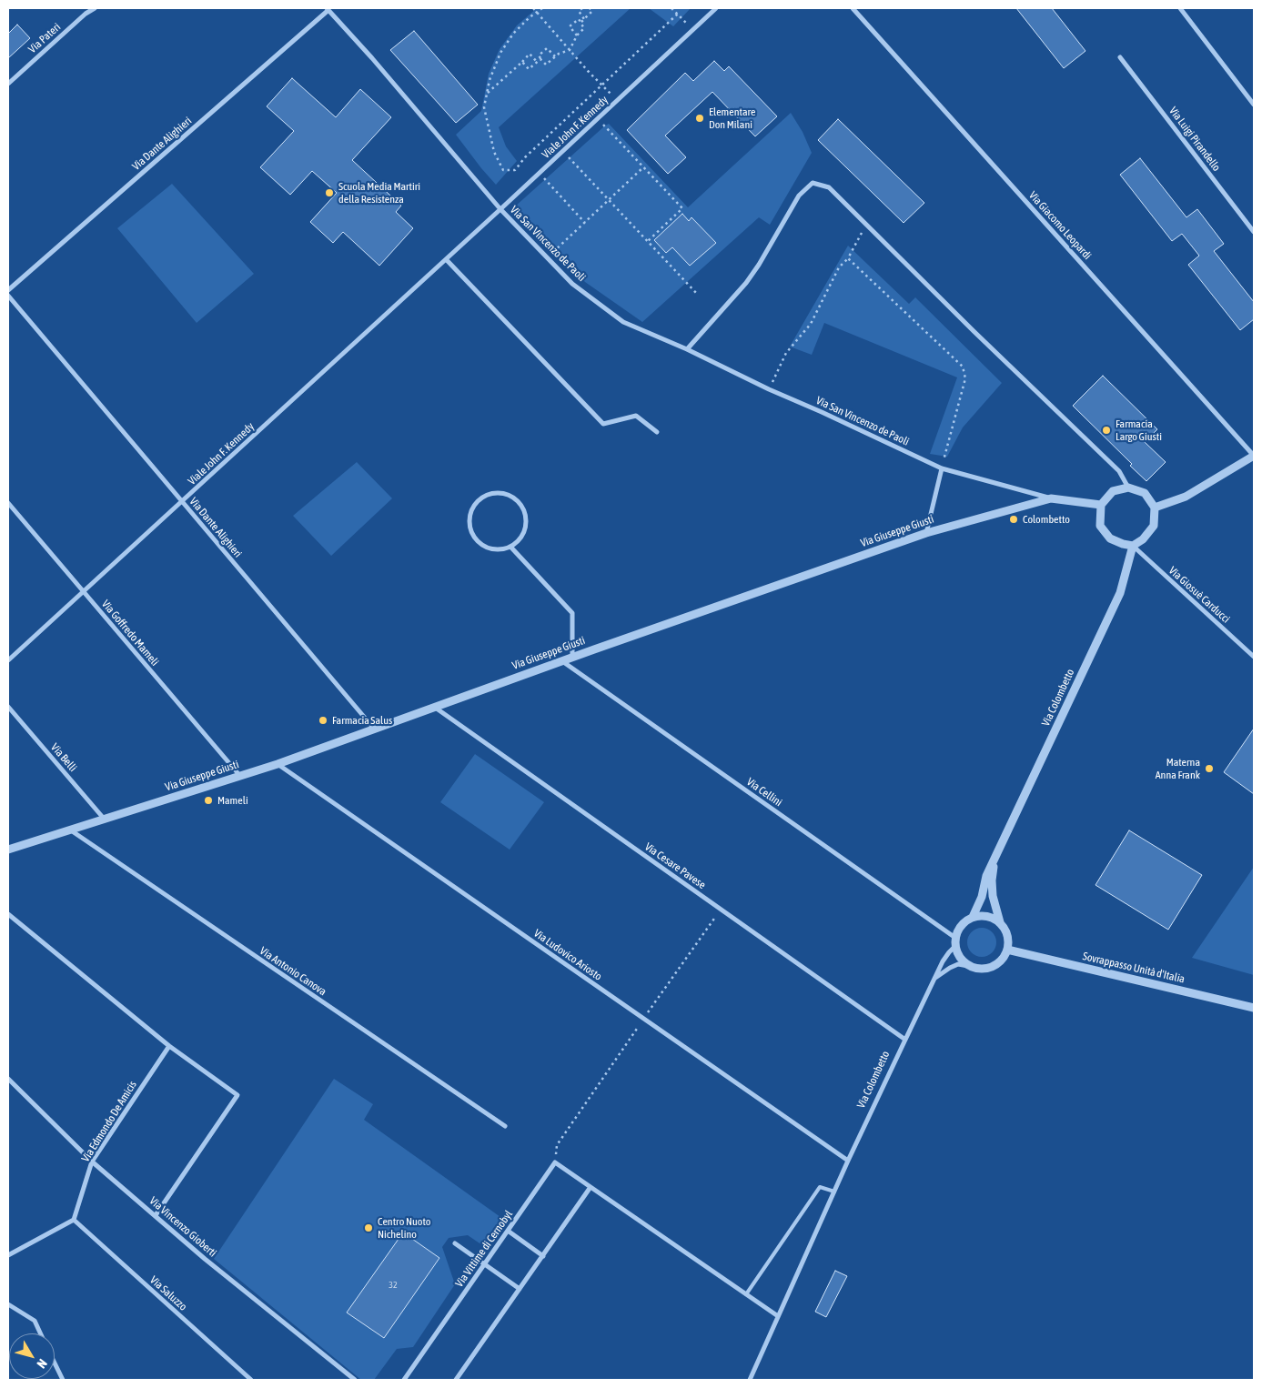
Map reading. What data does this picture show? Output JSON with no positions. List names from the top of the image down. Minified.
{"streets":{"street":["Via Pateri","Viale John F. Kennedy","Via Luigi Pirandello","Via Dante Alighieri","Via Giacomo Leopardi","Via San Vincenzo de Paoli","Via Giuseppe Giusti","Via Giosuè Carducci","Via Goffredo Mameli","Via Colombetto","Via Belli","Via Cellini","Via Cesare Pavese","Via Ludovico Ariosto","Sovrappasso Unità d'Italia","Via Antonio Canova","Via Edmondo De Amicis","Via Vincenzo Gioberti","Via Vittime di Cernobyl","Via Saluzzo"]},"crossings":[["Viale John F. Kennedy","Via Dante Alighieri"],["Viale John F. Kennedy","Via San Vincenzo de Paoli"],["Viale John F. Kennedy","Via Goffredo Mameli"],["Via Dante Alighieri","Via San Vincenzo de Paoli"],["Via Dante Alighieri","Via Giuseppe Giusti"],["Via San Vincenzo de Paoli","Via Giuseppe Giusti"],["Via Giuseppe Giusti","Via Giosuè Carducci"],["Via Giuseppe Giusti","Via Goffredo Mameli"],["Via Giuseppe Giusti","Via Colombetto"],["Via Giuseppe Giusti","Via Belli"],["Via Giuseppe Giusti","Via Cellini"],["Via Giuseppe Giusti","Via Cesare Pavese"],["Via Giuseppe Giusti","Via Ludovico Ariosto"],["Via Giuseppe Giusti","Via Antonio Canova"],["Via Giosuè Carducci","Via Colombetto"],["Via Colombetto","Via Cellini"],["Via Colombetto","Via Cesare Pavese"],["Via Colombetto","Via Ludovico Ariosto"],["Via Colombetto","Sovrappasso Unità d'Italia"],["Via Cellini","Sovrappasso Unità d'Italia"],["Via Edmondo De Amicis","Via Vincenzo Gioberti"],["Via Edmondo De Amicis","Via Saluzzo"]],"places":["Elementare Don Milani","Scuola Media Martiri della Resistenza","Farmacia Largo Giusti","Colombetto","Farmacia Salus","Materna Anna Frank","Mameli","Centro Nuoto Nichelino"],"house_numbers":["32"],"north":"bottom right"}
